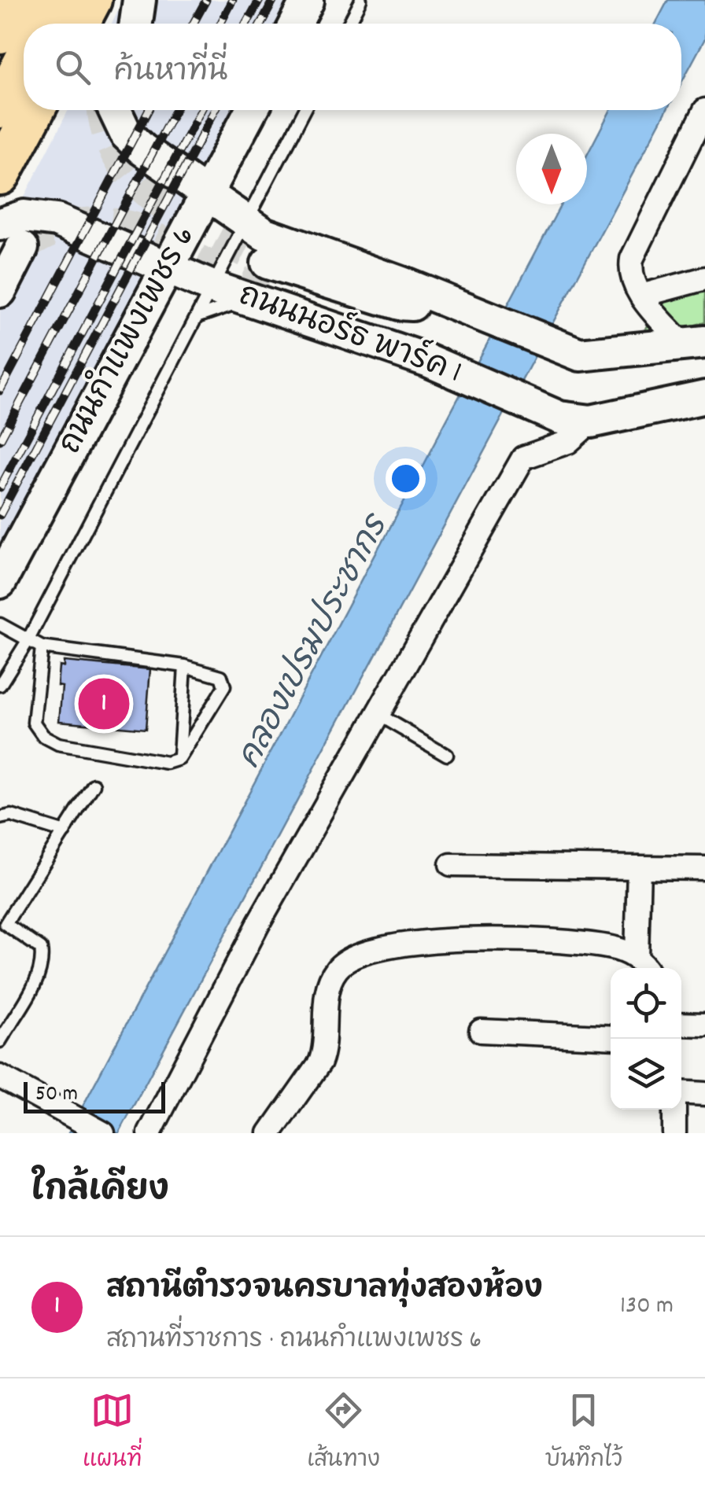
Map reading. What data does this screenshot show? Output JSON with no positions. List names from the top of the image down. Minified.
{"streets":{"main road":["ถนนนอร์ธ พาร์ค 1","ถนนกำแพงเพชร 6"]},"crossings":[["ถนนนอร์ธ พาร์ค 1","ถนนกำแพงเพชร 6"]],"water":["คลองเปรมประชากร"],"scale_bar":"50 m","north":"bottom","page":{"search":"ค้นหาที่นี่","pins":"1","scale":"50 m","heading":"ใกล้เคียง","list":[{"mark":"1","name":"สถานีตำรวจนครบาลทุ่งสองห้อง","note":"สถานที่ราชการ · ถนนกำแพงเพชร 6","value":"130 m"}],"nav":["แผนที่","เส้นทาง","บันทึกไว้"]}}
